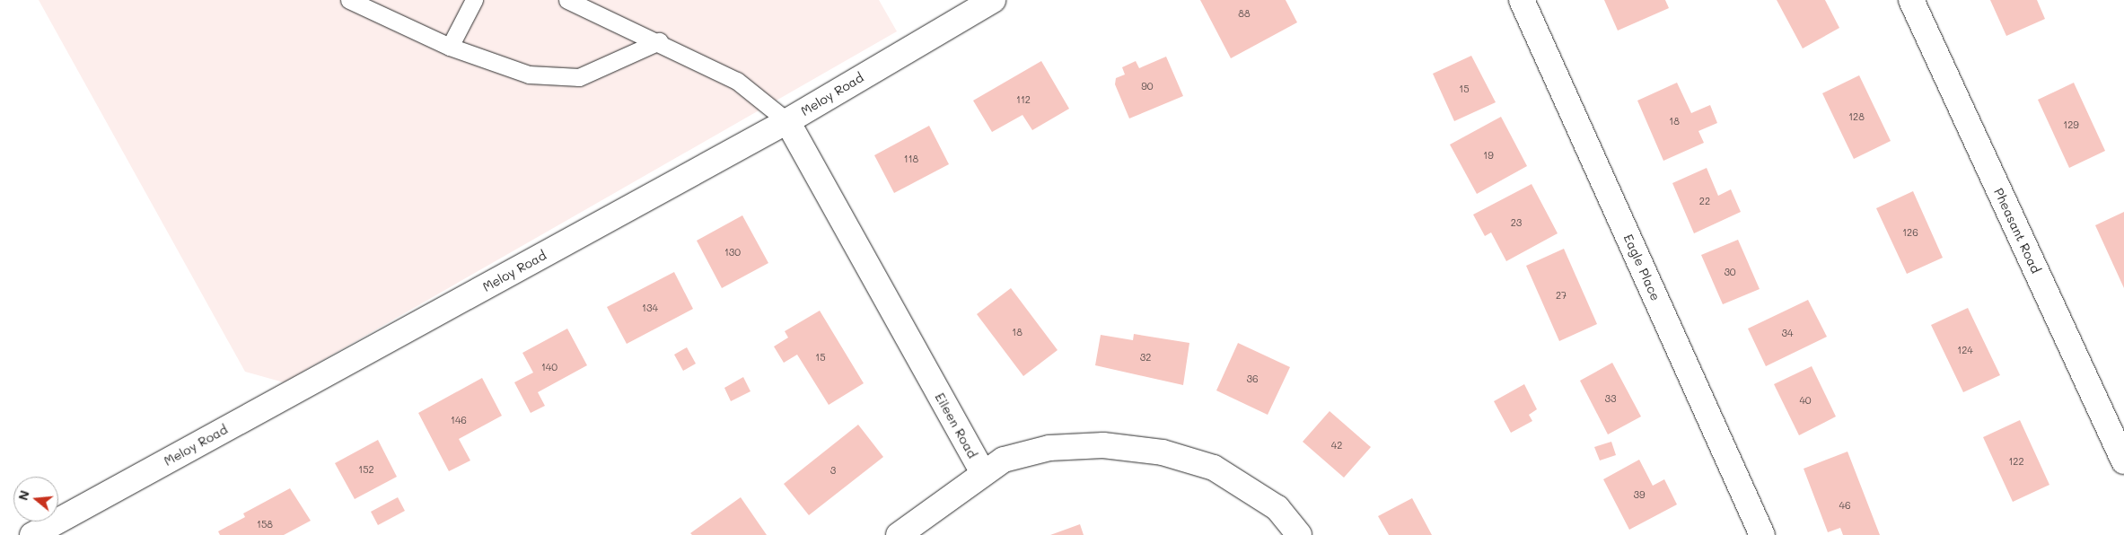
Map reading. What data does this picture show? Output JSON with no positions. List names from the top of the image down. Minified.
{"streets":{"street":["Meloy Road","Pheasant Road","Eagle Place","Eileen Road"]},"crossings":[["Meloy Road","Eileen Road"]],"house_numbers":["88","90","15","112","128","18","129","19","118","22","23","126","130","30","27","134","18","34","124","15","32","140","36","33","40","146","42","122","152","3","39","46","158"],"north":"left"}
